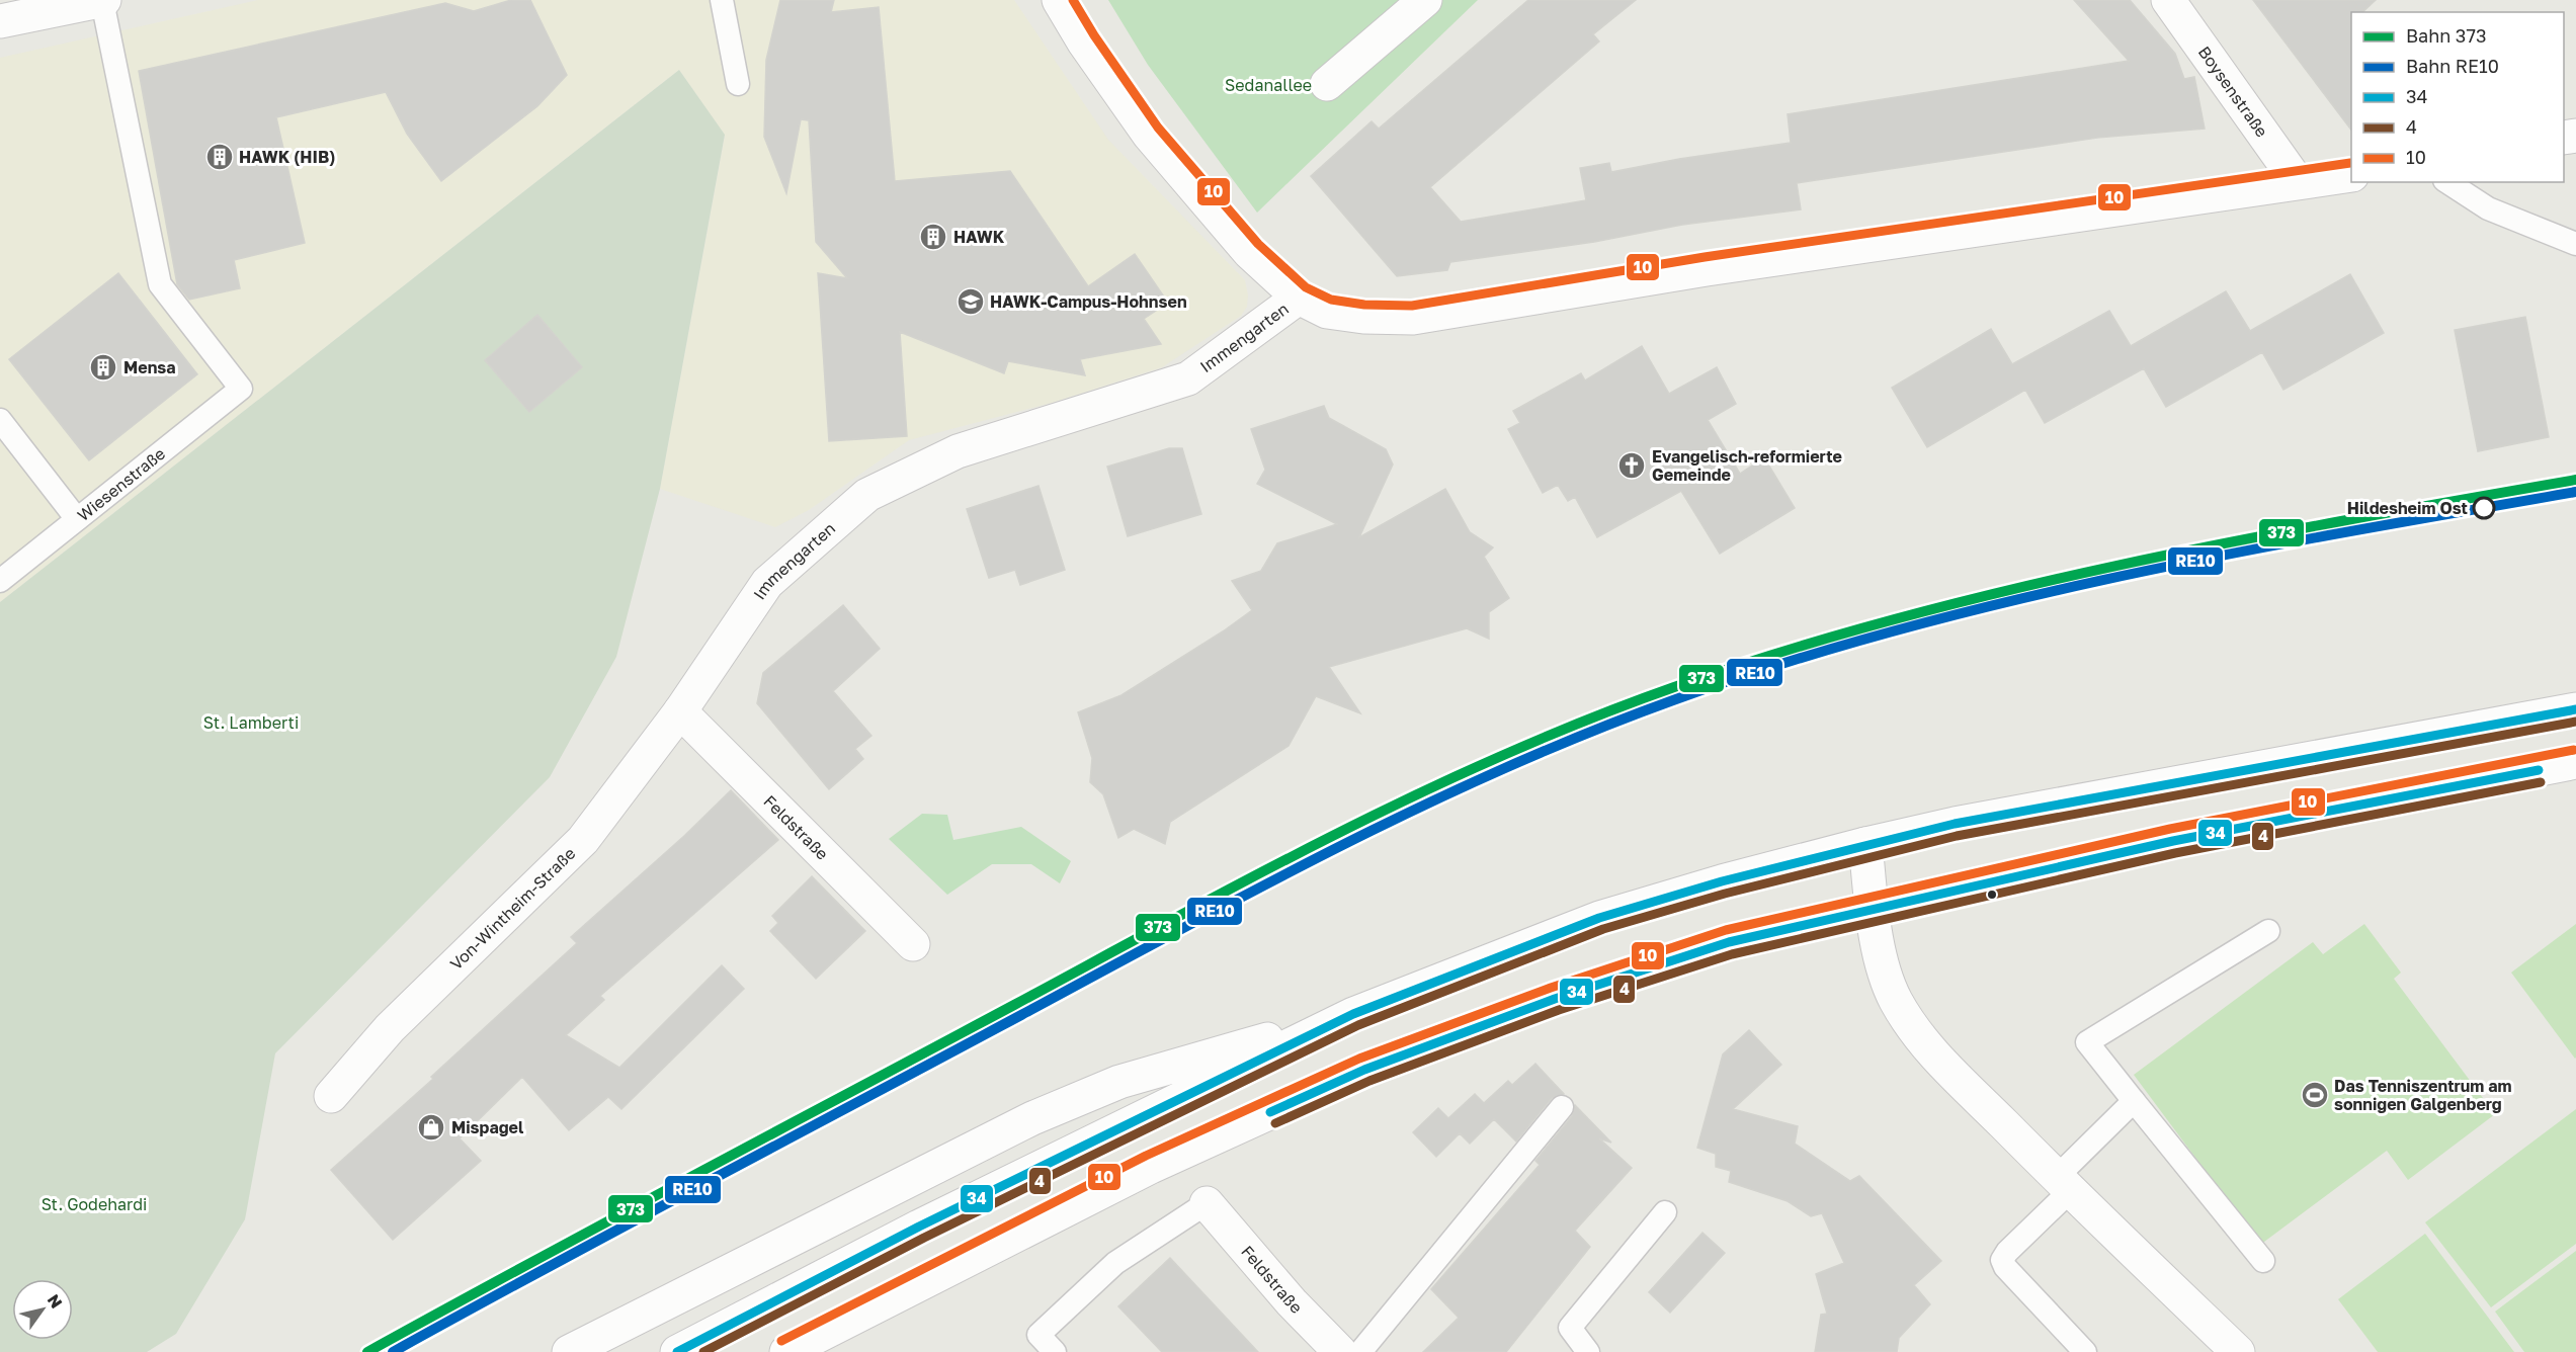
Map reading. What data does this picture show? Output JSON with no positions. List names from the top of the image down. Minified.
{"streets":{"main road":["Boysenstraße","Immengarten","Feldstraße","Von-Wintheim-Straße"],"lane":["Wiesenstraße"]},"crossings":[["Boysenstraße","Immengarten"],["Immengarten","Feldstraße"],["Immengarten","Von-Wintheim-Straße"],["Feldstraße","Von-Wintheim-Straße"]],"parks":["Sedanallee","St. Lamberti","St. Godehardi"],"places":{"building":["HAWK (HIB)","HAWK","Mensa"],"school or university":["HAWK-Campus-Hohnsen"],"church":["Evangelisch-reformierte Gemeinde"],"other":["Hildesheim Ost"],"sports":["Das Tenniszentrum am sonnigen Galgenberg"],"shop":["Mispagel"]},"lines":["transit line 10","rail line 373","rail line RE10","transit line 34","transit line 4"],"legend":["Bahn 373","Bahn RE10","34","4","10"],"north":"top right"}
